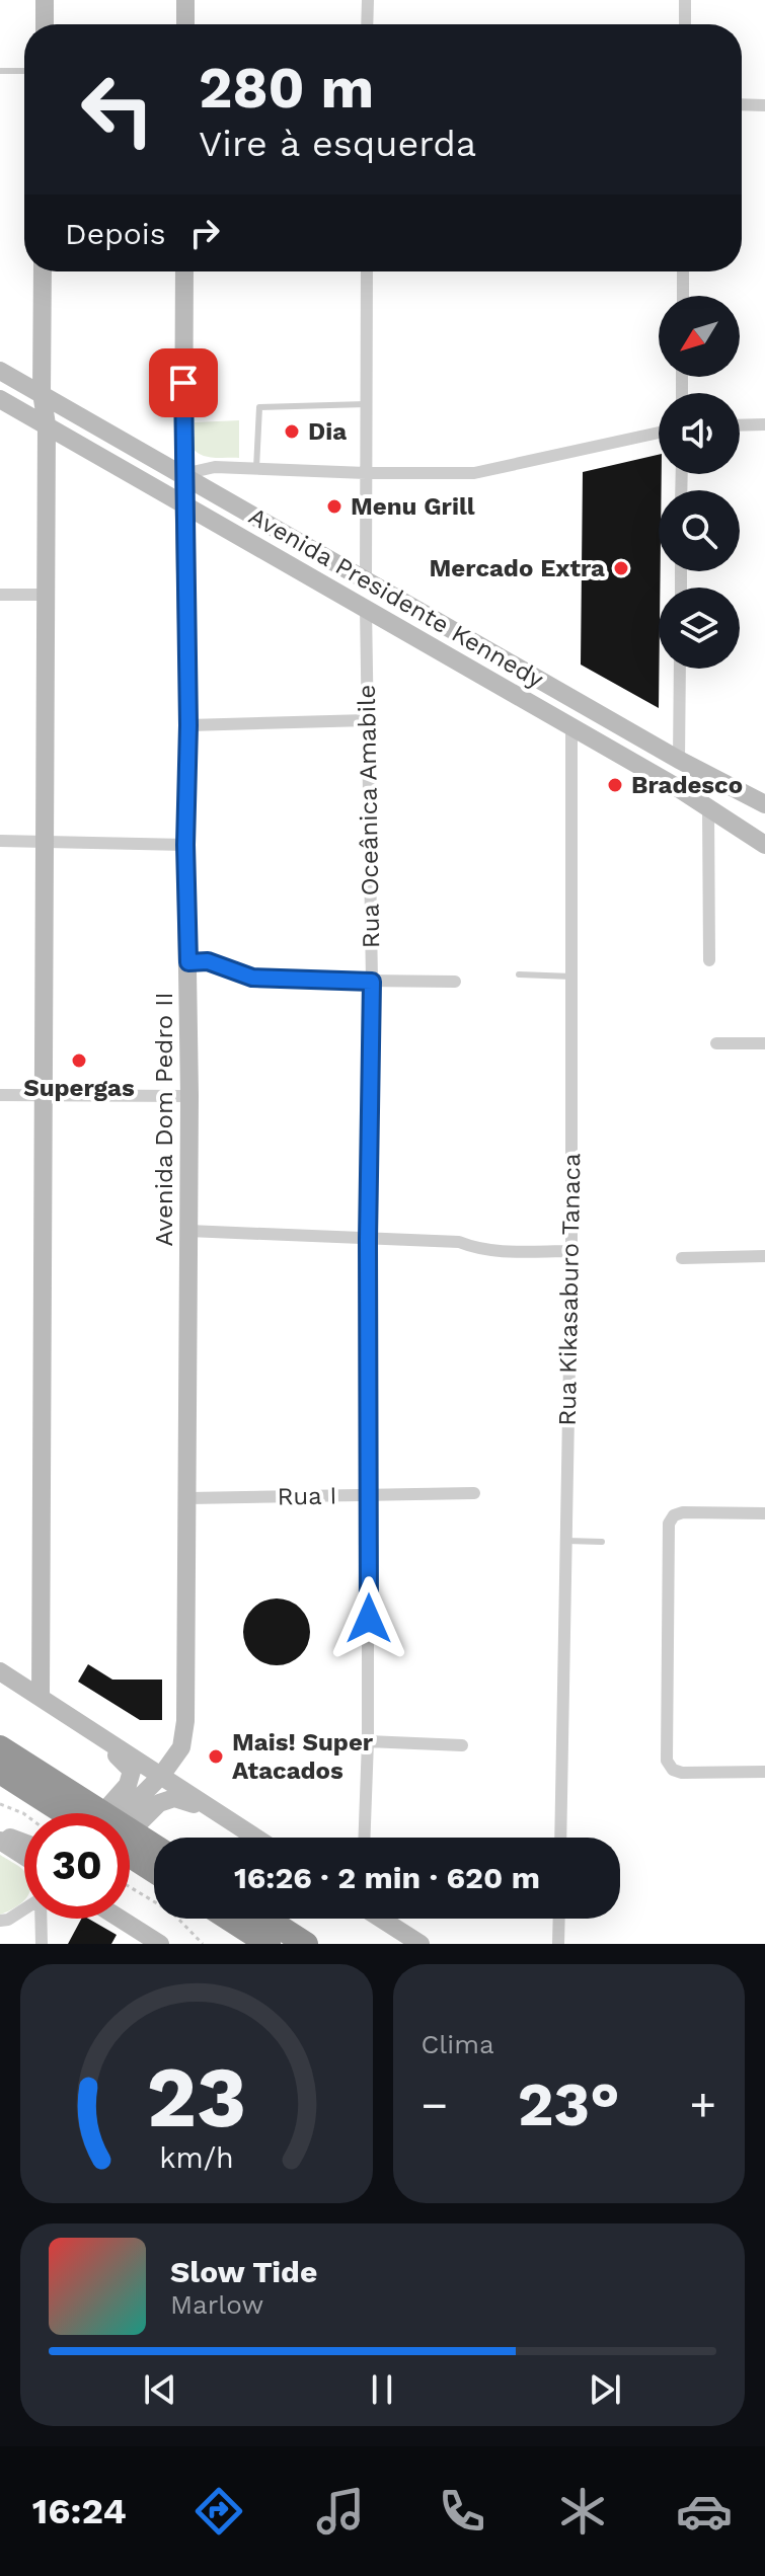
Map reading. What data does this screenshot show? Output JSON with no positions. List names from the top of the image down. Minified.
{"streets":{"street":["Avenida Presidente Kennedy","Rua Oceânica Amabile","Avenida Dom Pedro II","Rua Kikasaburo Tanaca","Rua I"]},"crossings":[["Avenida Presidente Kennedy","Rua Oceânica Amabile"],["Avenida Presidente Kennedy","Avenida Dom Pedro II"],["Avenida Presidente Kennedy","Rua Kikasaburo Tanaca"],["Rua Oceânica Amabile","Rua I"],["Avenida Dom Pedro II","Rua I"]],"places":["Dia","Menu Grill","Mercado Extra","Bradesco","Supergas","Mais! Super Atacados"],"north":"bottom left","page":{"turn":["280 m","Vire à esquerda"],"then":"Depois","limit":"30","trip":"16:26 · 2 min · 620 m","tile":"Clima","heat":["−","23°","+"],"song":["Slow Tide","Marlow"],"tabs":"16:24","gauge":["23","km/h"]}}
